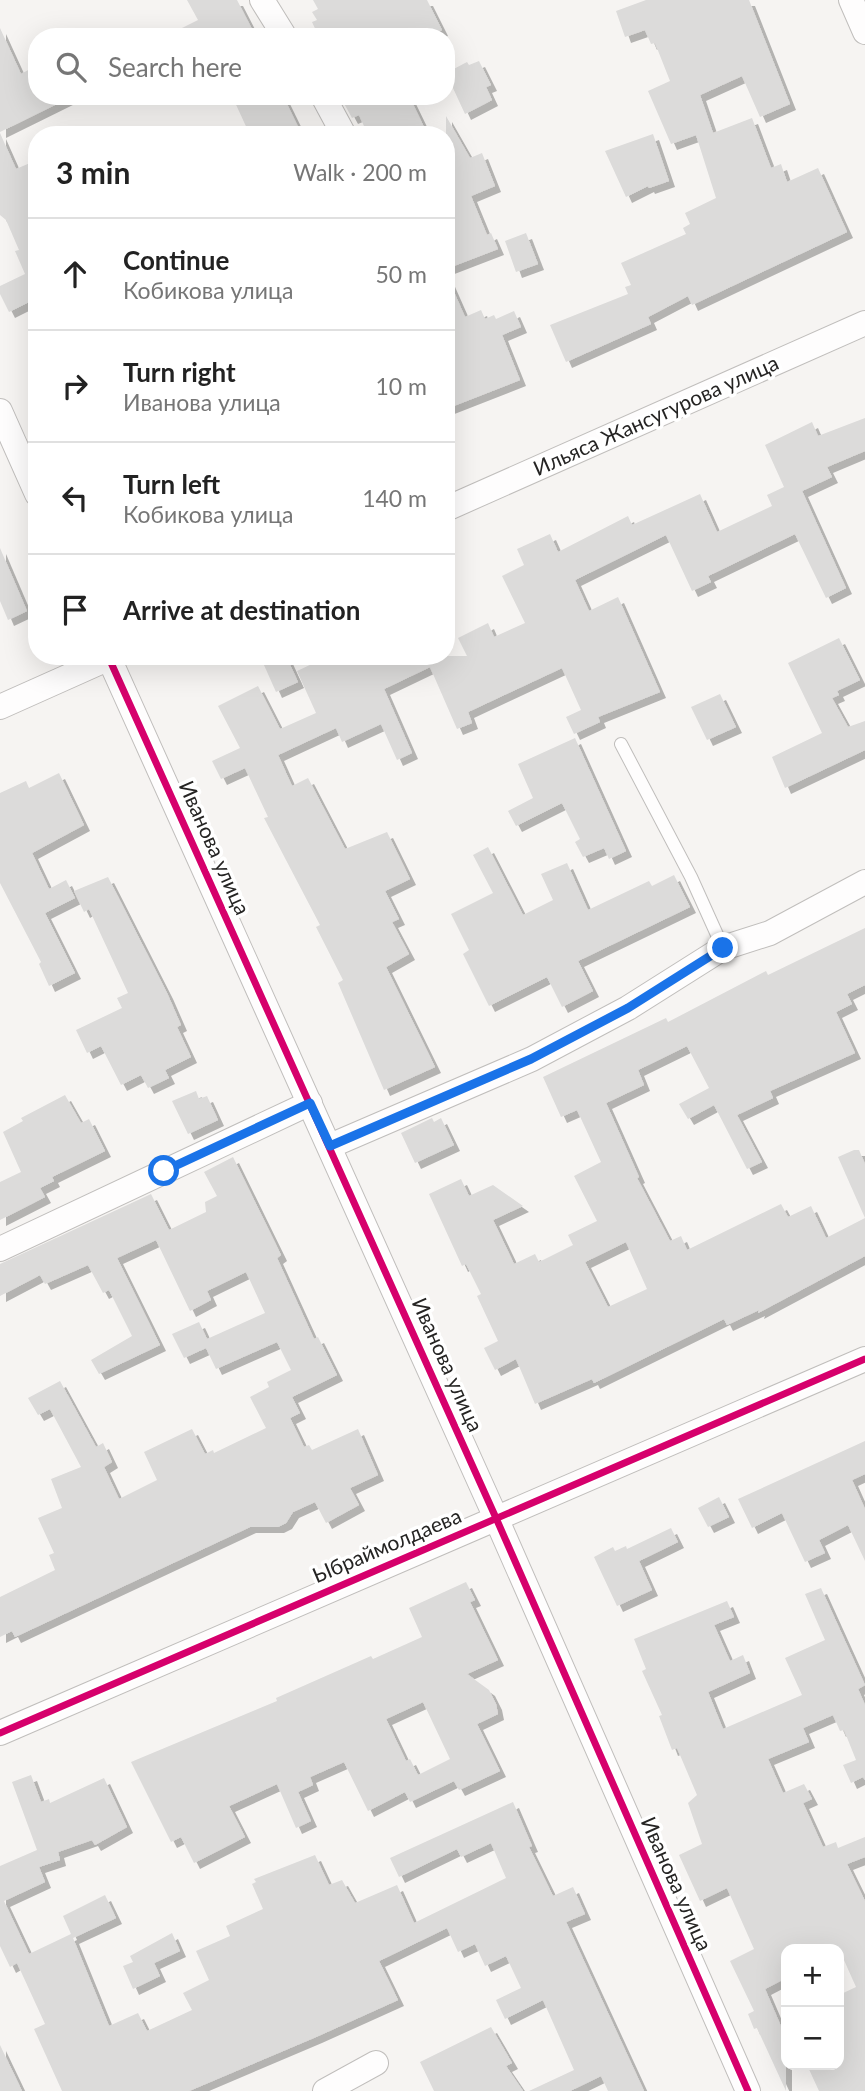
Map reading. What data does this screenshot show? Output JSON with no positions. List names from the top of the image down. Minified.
{"streets":{"street":["Ильяса Жансугурова улица","Иванова улица","Ыбраймолдаева"]},"crossings":[["Иванова улица","Ыбраймолдаева"]],"page":{"search":"Search here","heading":["3 min","Walk · 200 m"],"list":[["Continue","Кобикова улица","50 m"],["Turn right","Иванова улица","10 m"],["Turn left","Кобикова улица","140 m"],"Arrive at destination"],"map_buttons":["+","−"]}}
